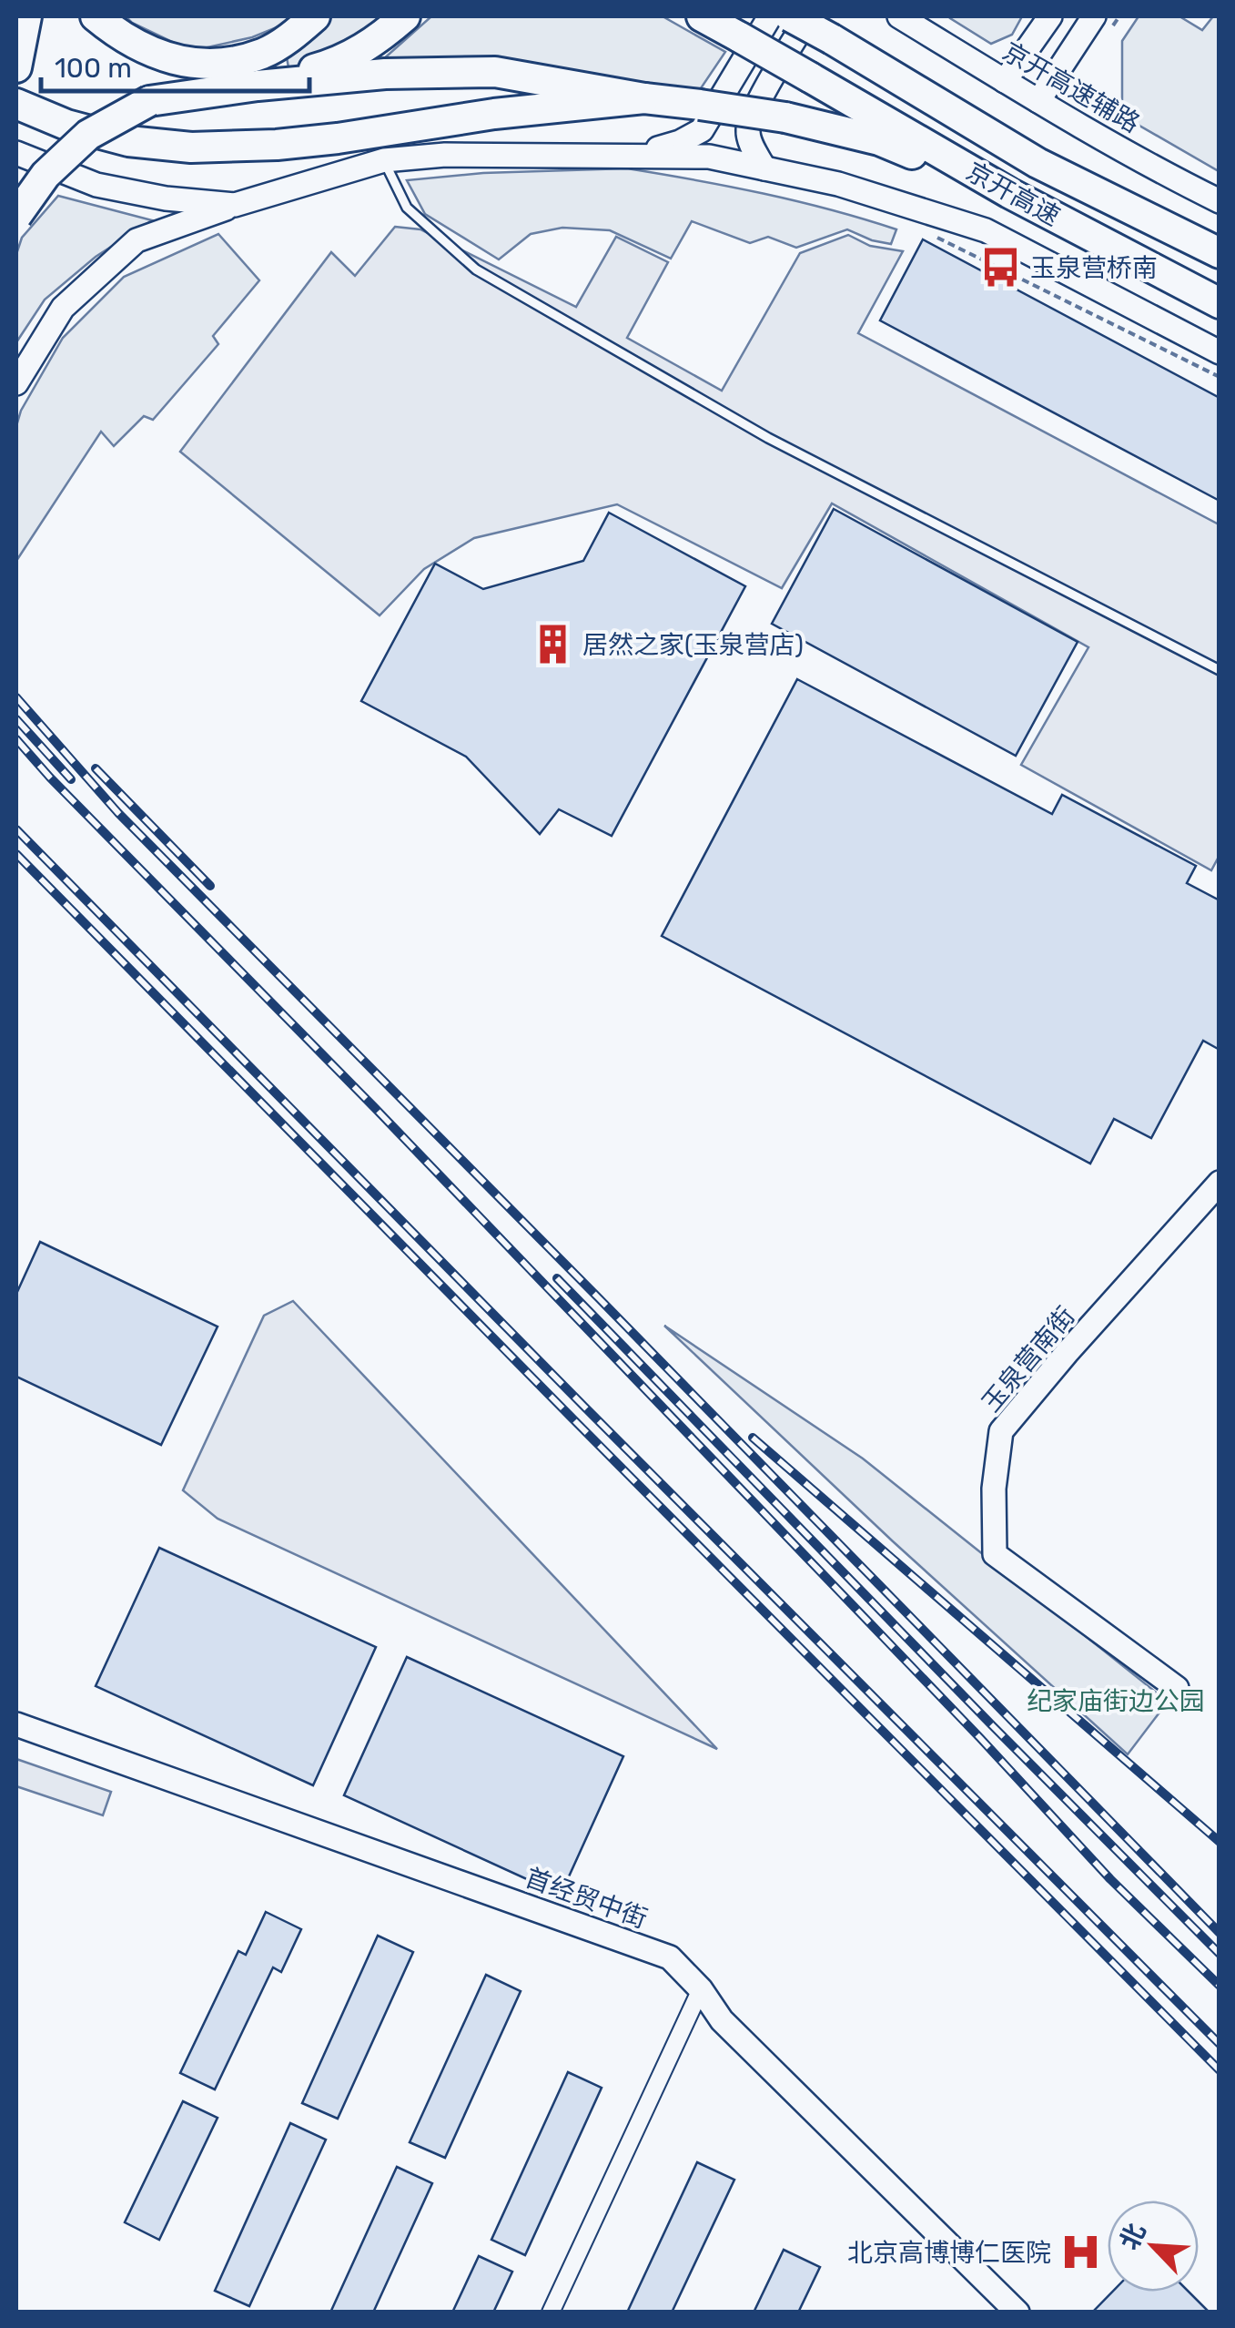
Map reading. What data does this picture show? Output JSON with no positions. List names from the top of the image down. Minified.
{"streets":{"highway":["京开高速"],"street":["京开高速辅路","玉泉营南街","首经贸中街"]},"parks":["纪家庙街边公园"],"places":{"bus stop":["玉泉营桥南"],"building":["居然之家(玉泉营店)"],"hospital":["北京高博博仁医院"]},"scale_bar":"100 m","north":"top left"}
